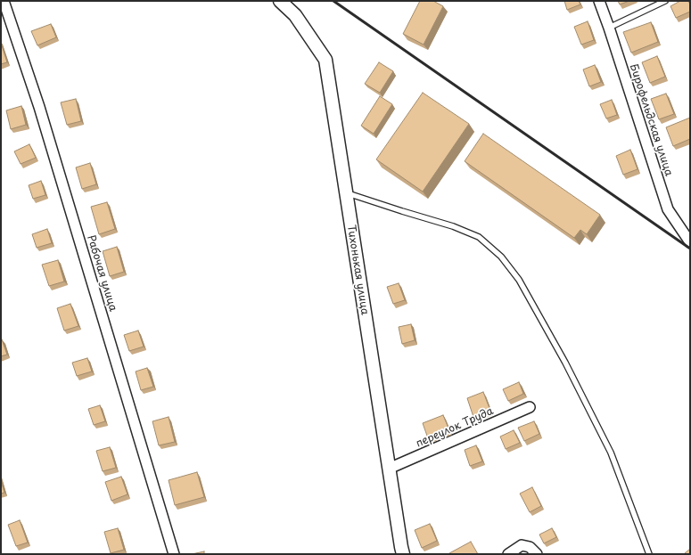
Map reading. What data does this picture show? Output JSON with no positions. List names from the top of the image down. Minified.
{"streets":{"street":["Бирофельдская улица","Тихонькая улица","Рабочая улица","переулок Труда"]},"crossings":[["Тихонькая улица","переулок Труда"]]}
